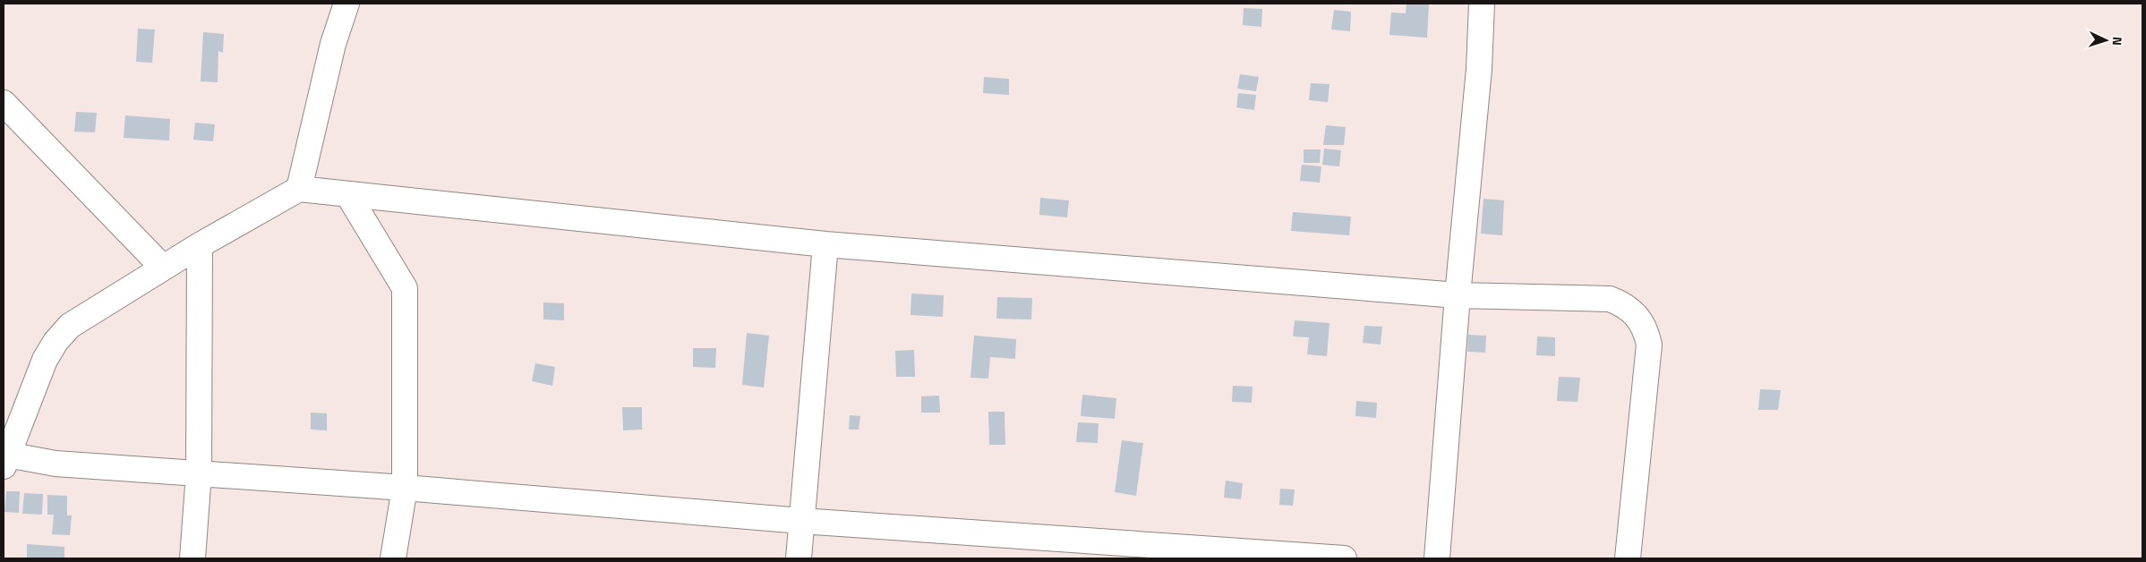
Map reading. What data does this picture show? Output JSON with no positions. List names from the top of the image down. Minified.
{"north":"right"}
